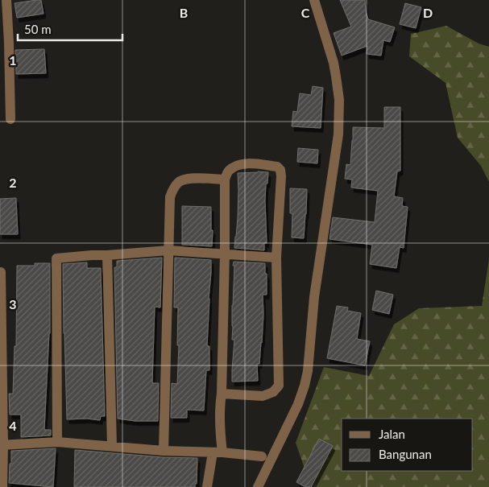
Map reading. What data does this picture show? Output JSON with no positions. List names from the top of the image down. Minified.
{"legend":["Jalan","Bangunan"],"scale_bar":"50 m","grid":{"columns":["B","C","D"],"rows":["1","2","3","4"]}}
